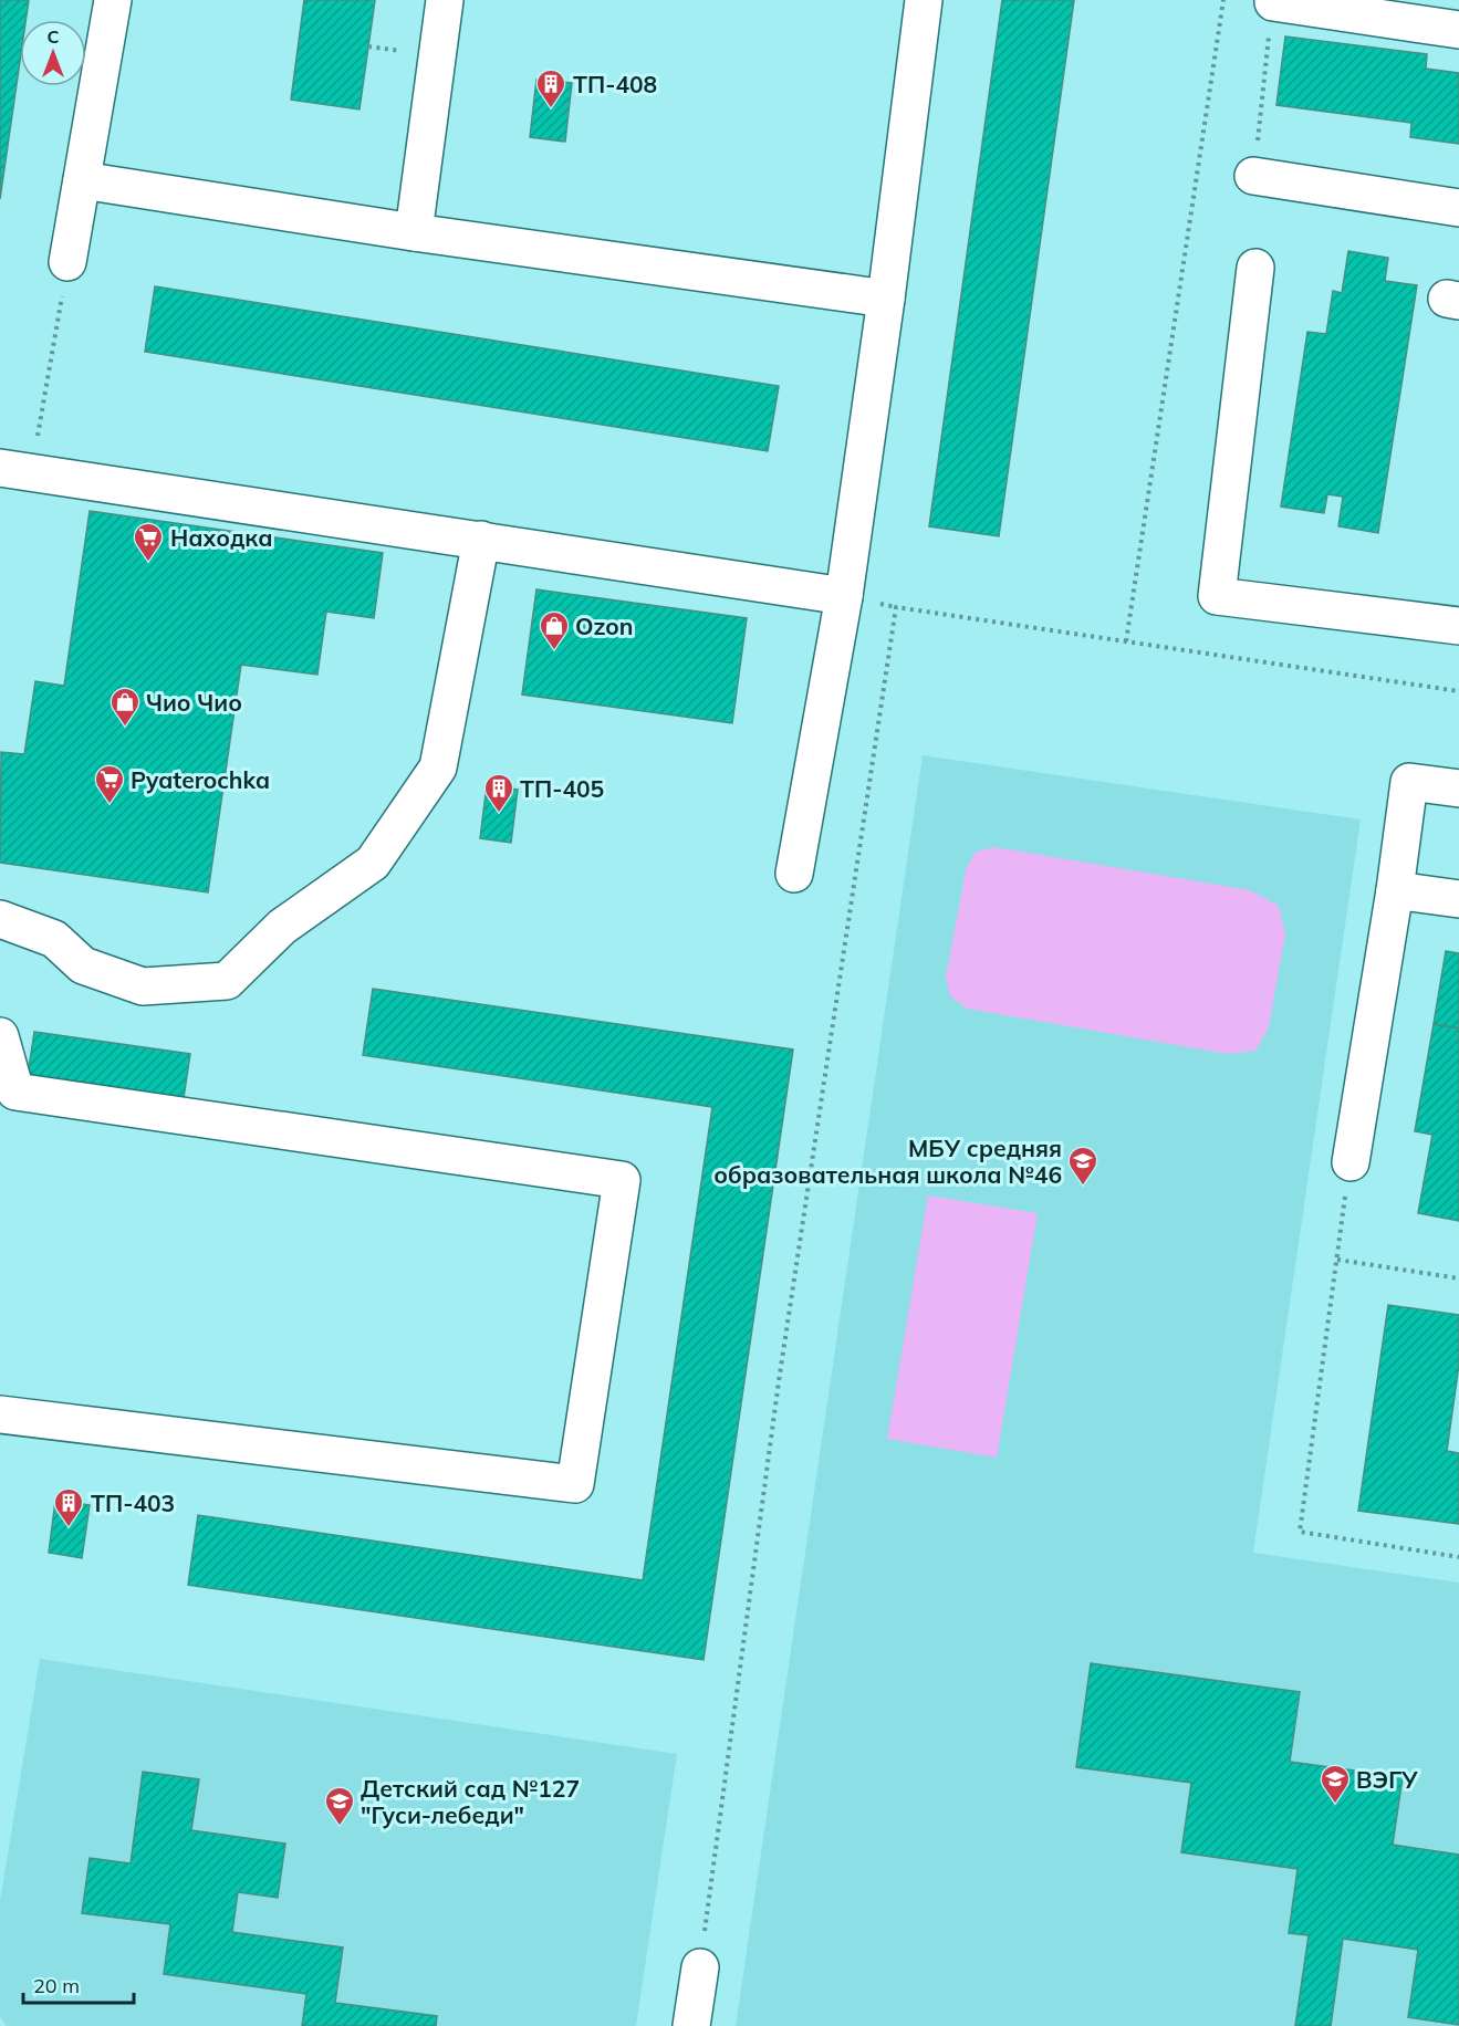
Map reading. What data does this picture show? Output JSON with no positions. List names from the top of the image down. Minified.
{"places":{"building":["ТП-408","ТП-405","ТП-403"],"supermarket":["Находка","Pyaterochka"],"shop":["Ozon","Чио Чио"],"school or university":["МБУ средняя образовательная школа №46","ВЭГУ","Детский сад №127 \"Гуси-лебеди\""]},"scale_bar":"20 m","north":"top"}
